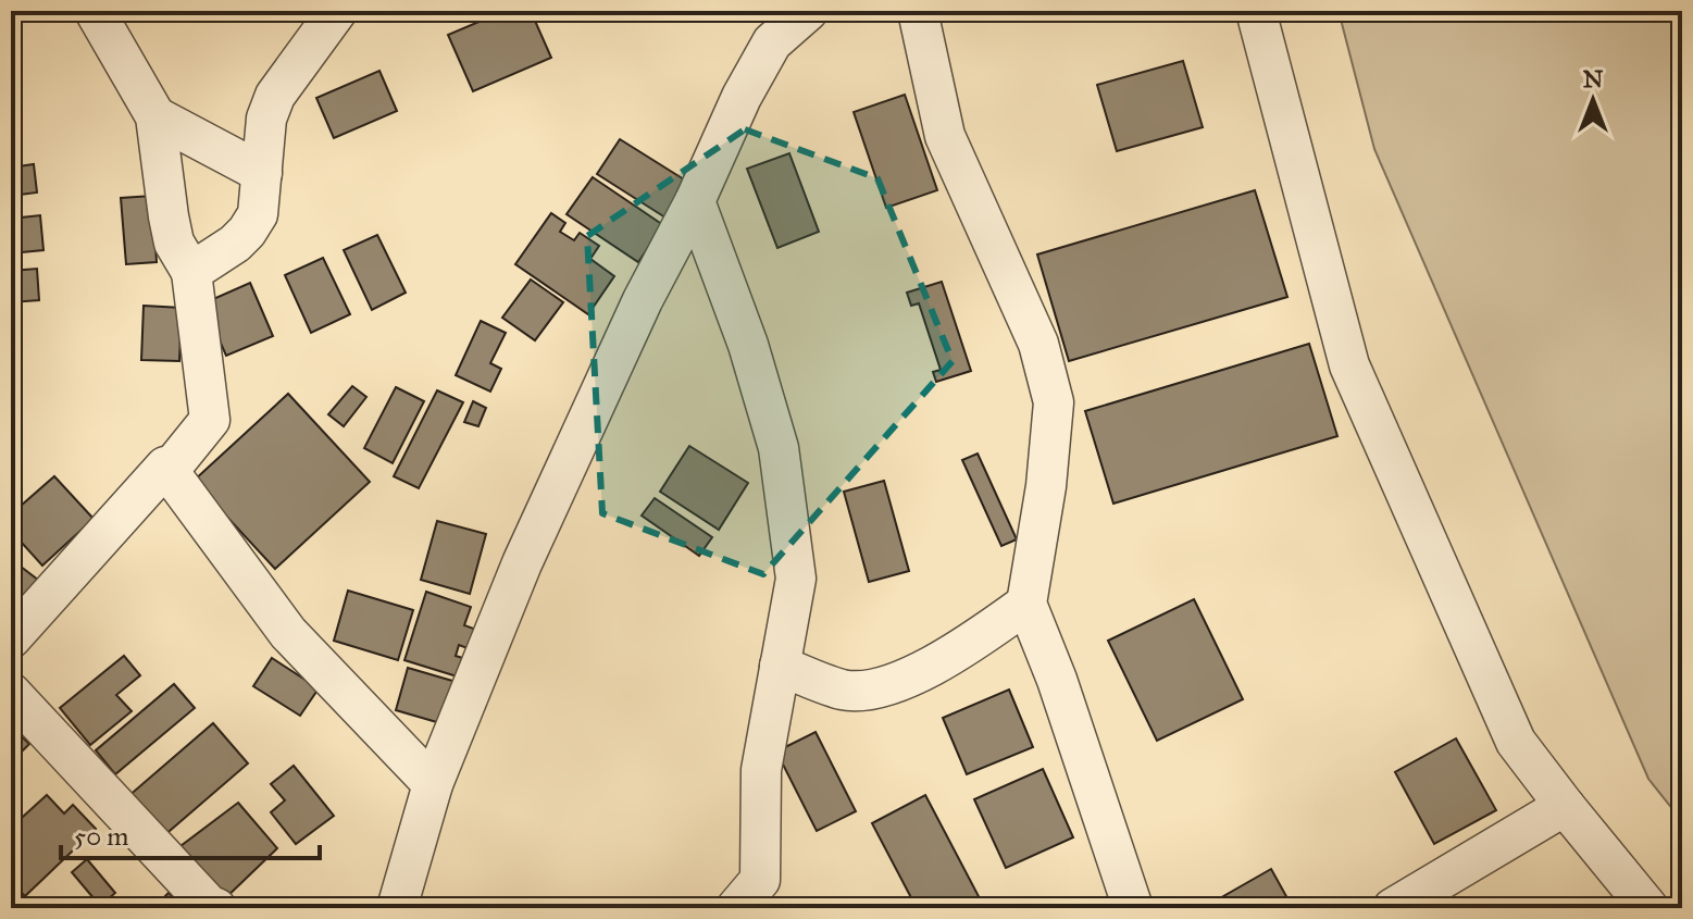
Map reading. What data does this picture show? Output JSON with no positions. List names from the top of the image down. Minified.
{"scale_bar":"50 m","north":"top"}
